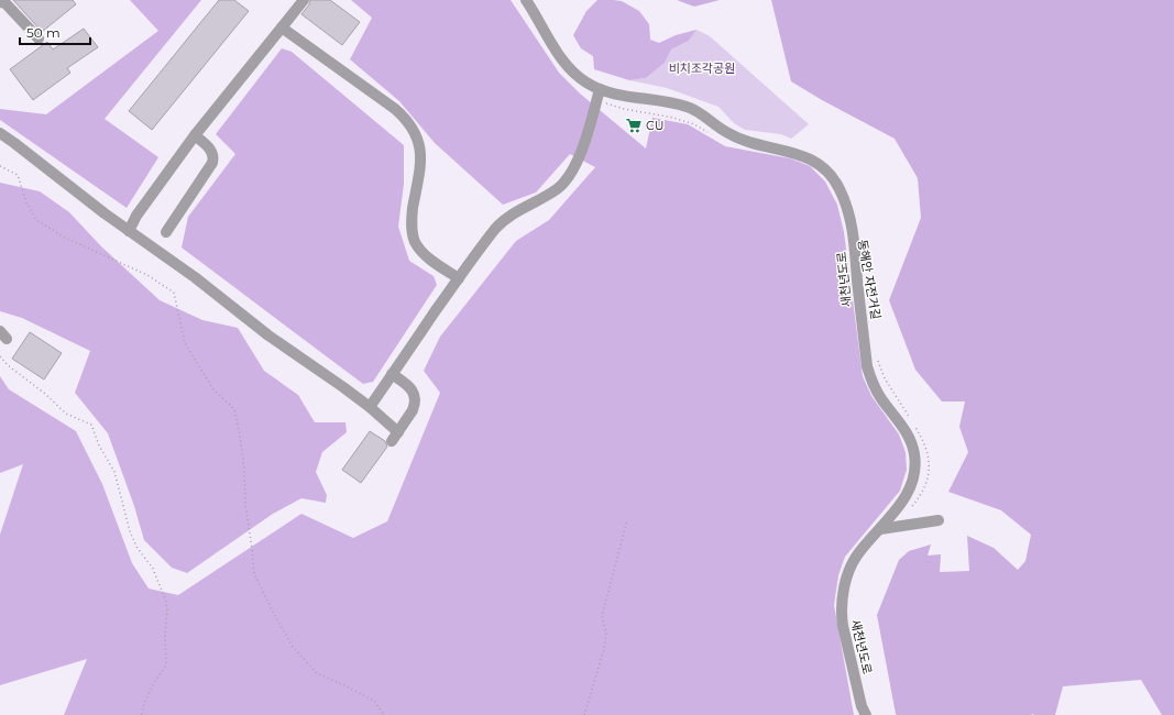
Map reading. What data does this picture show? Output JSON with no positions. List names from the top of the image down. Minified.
{"streets":{"street":["새천년도로"]},"parks":["비치조각공원"],"places":{"supermarket":["CU"]},"scale_bar":"50 m"}
